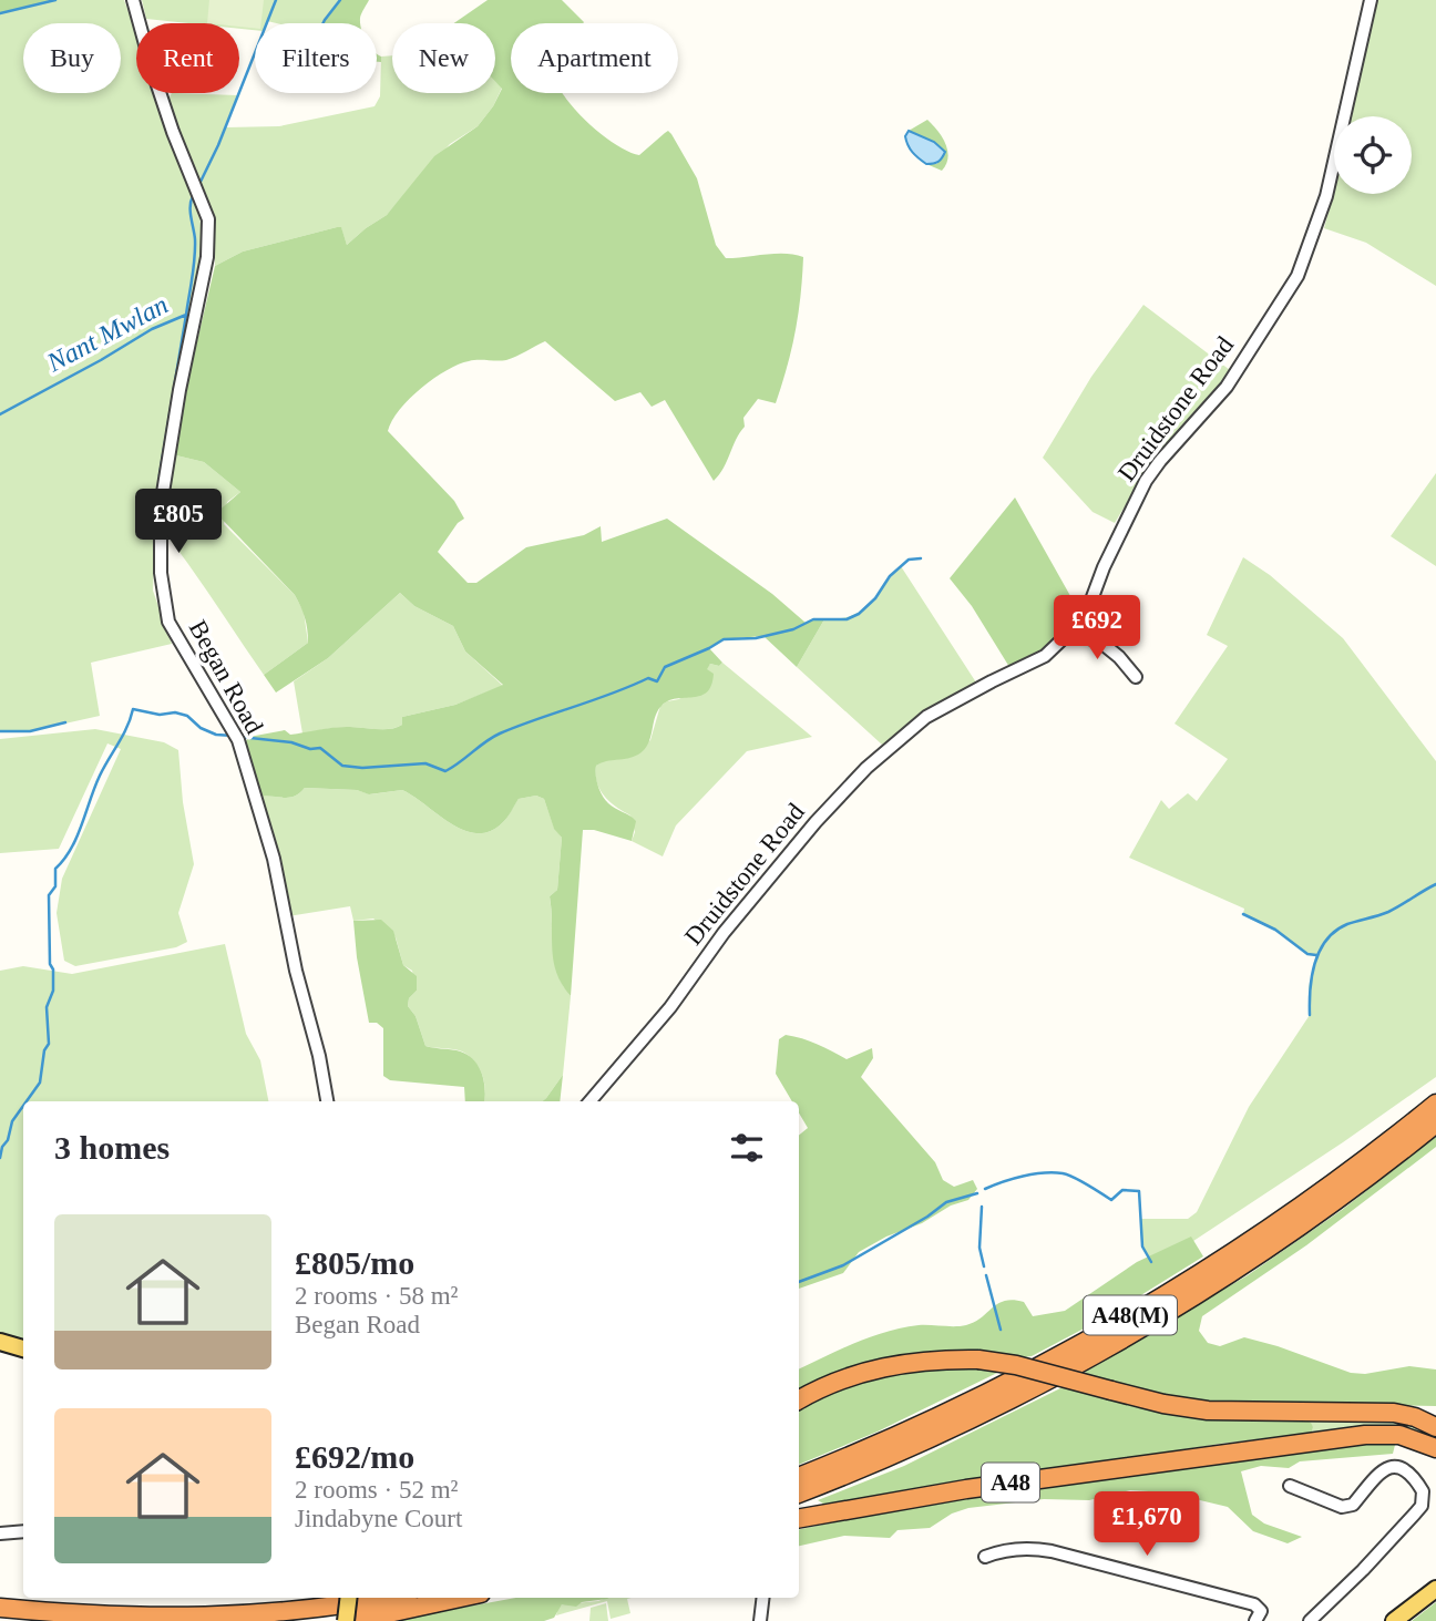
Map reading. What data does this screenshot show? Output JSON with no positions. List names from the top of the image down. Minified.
{"streets":{"highway":["A48(M)","A48"],"street":["Druidstone Road","Began Road"]},"water":["Nant Mwlan"],"page":{"chip":["Buy","Rent","Filters","New","Apartment"],"price":["£805","£692","£1,670"],"heading":"3 homes","list":[{"name":"£805/mo","note":"2 rooms · 58 m² · Began Road"},{"name":"£692/mo","note":"2 rooms · 52 m² · Jindabyne Court"}]}}
